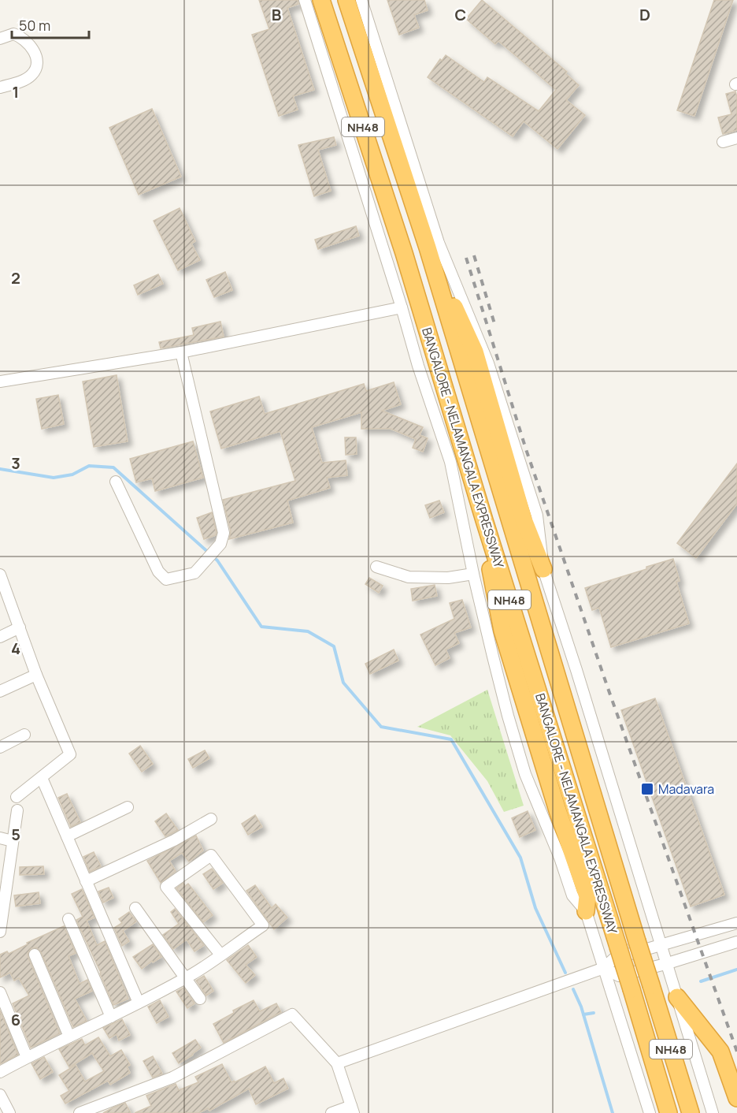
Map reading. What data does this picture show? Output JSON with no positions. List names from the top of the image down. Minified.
{"streets":{"highway":["NH48","BANGALORE - NELAMANGALA EXPRESSWAY"]},"places":{"transit":["Madavara"]},"scale_bar":"50 m","grid":{"columns":["B","C","D"],"rows":["1","2","3","4","5","6"]}}
